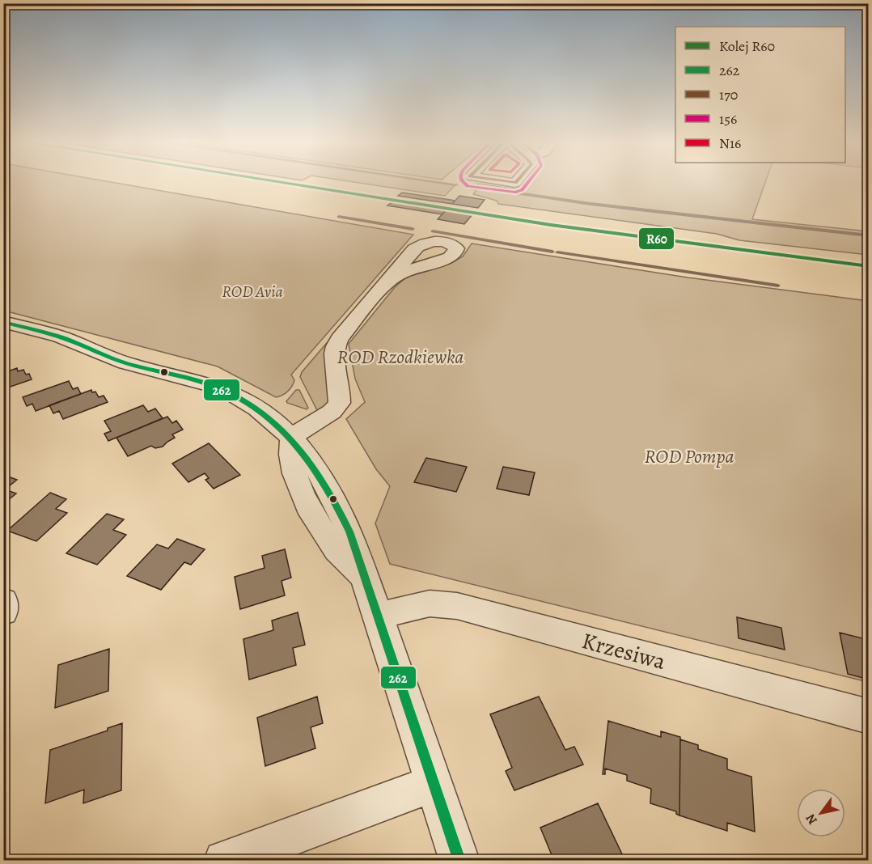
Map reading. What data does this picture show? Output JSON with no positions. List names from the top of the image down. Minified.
{"streets":{"street":["Krzesiwa"]},"parks":["ROD Avia","ROD Rzodkiewka","ROD Pompa"],"lines":["rail line R60","transit line 170","transit line 156","transit line 262"],"legend":["Kolej R60","262","170","156","N16"],"north":"bottom left"}
